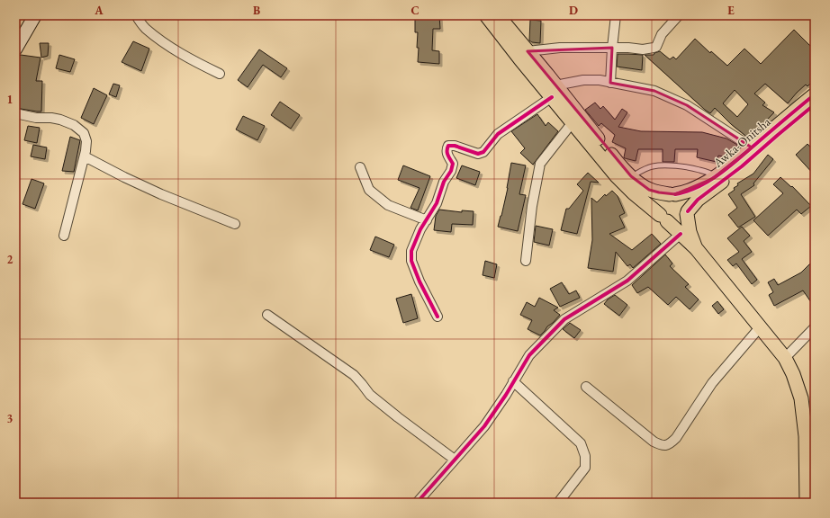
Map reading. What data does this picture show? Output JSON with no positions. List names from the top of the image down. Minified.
{"streets":{"main road":["Awka-Onitsha"]},"grid":{"columns":["A","B","C","D","E"],"rows":["1","2","3"]}}
